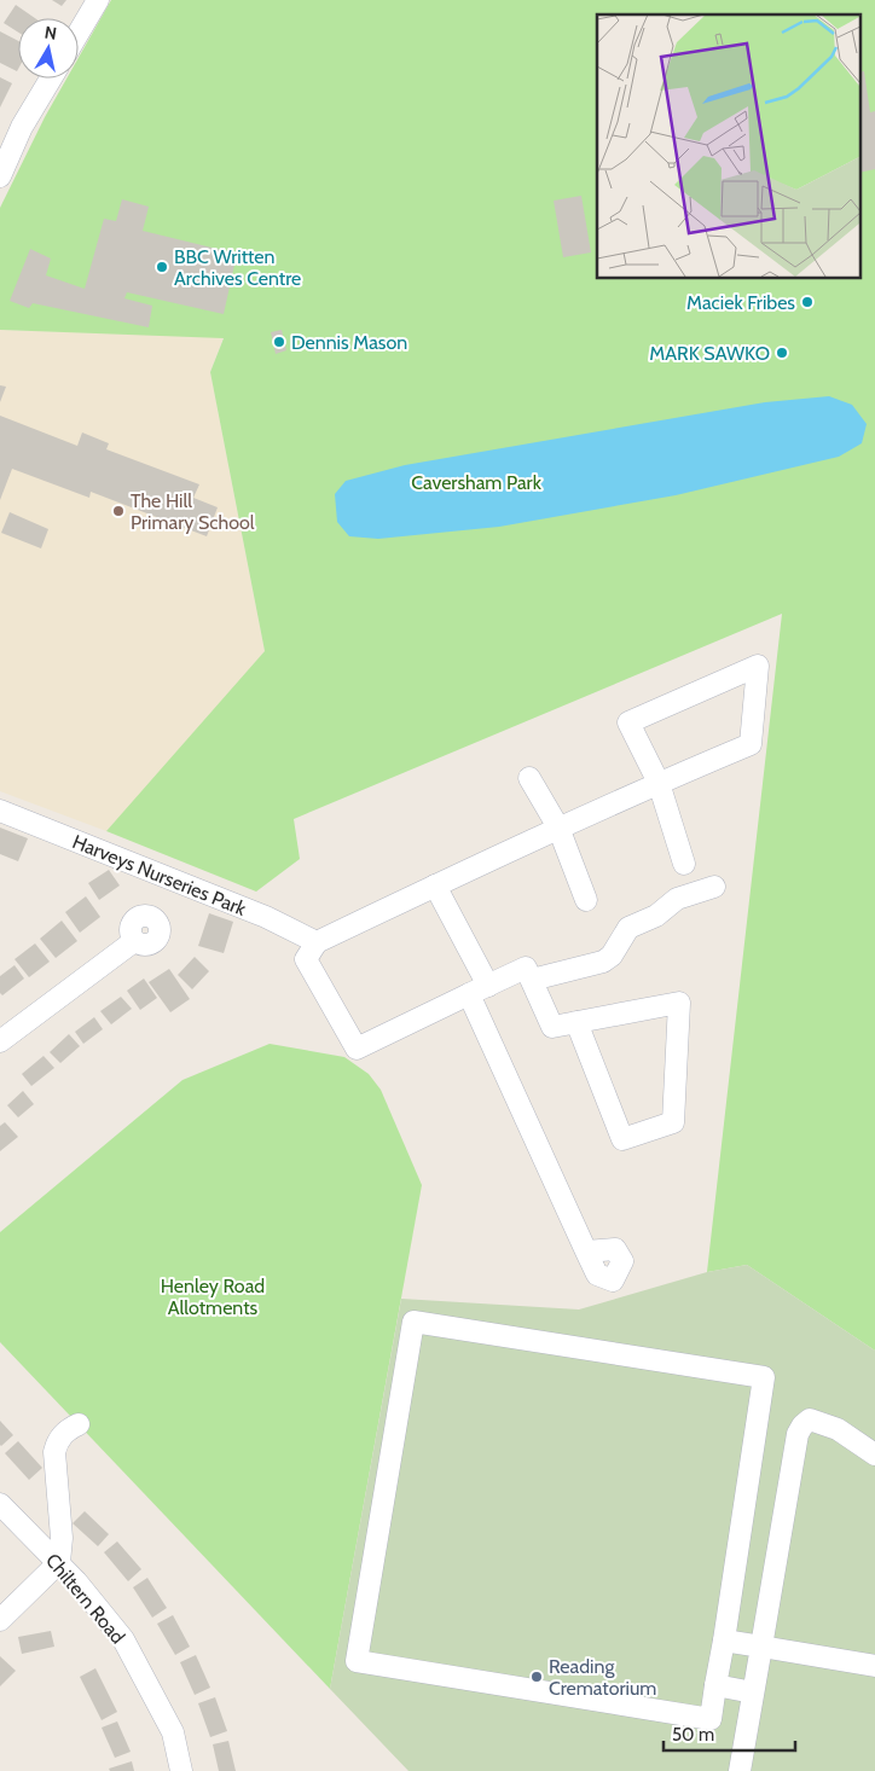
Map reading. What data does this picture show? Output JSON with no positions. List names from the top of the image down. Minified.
{"streets":{"street":["Harveys Nurseries Park","Chiltern Road"]},"parks":["Caversham Park","Henley Road Allotments"],"places":["BBC Written Archives Centre","Maciek Fribes","Dennis Mason","MARK SAWKO","The Hill Primary School","Reading Crematorium"],"scale_bar":"50 m","north":"top"}
